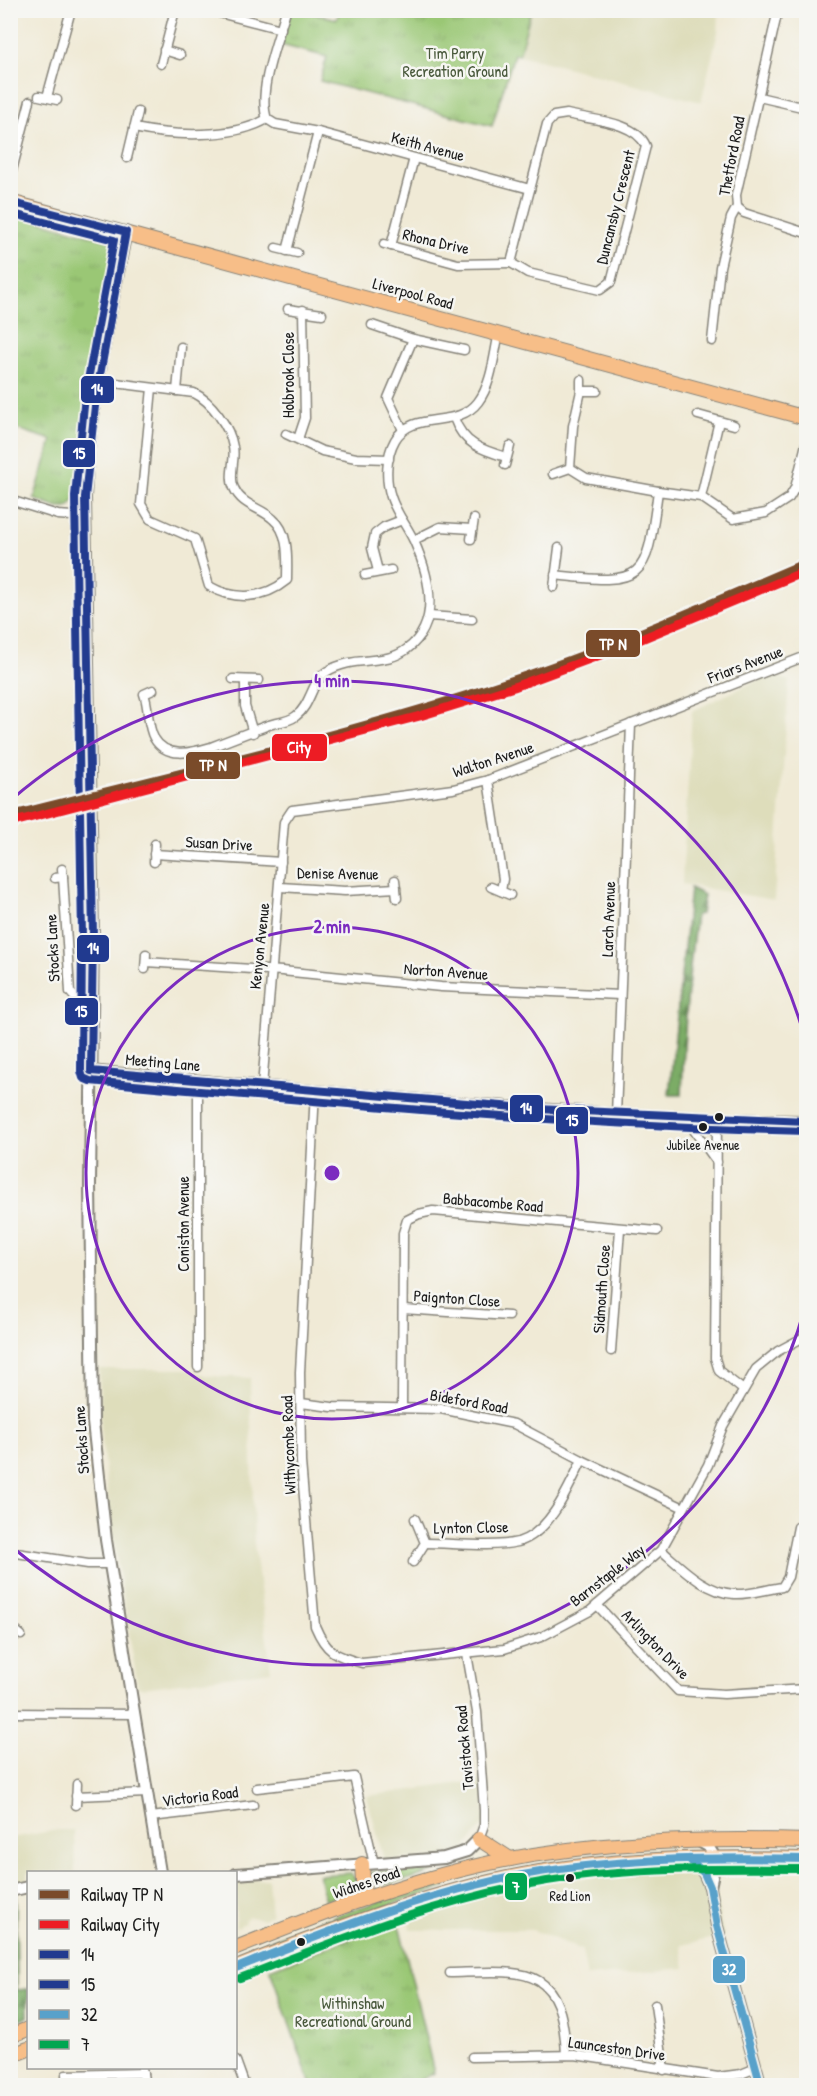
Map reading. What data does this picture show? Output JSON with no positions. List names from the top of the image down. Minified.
{"streets":{"main road":["Liverpool Road","Widnes Road"],"street":["Keith Avenue","Thetford Road","Duncansby Crescent","Rhona Drive","Holbrook Close","Friars Avenue","Walton Avenue","Susan Drive","Denise Avenue","Larch Avenue","Kenyon Avenue","Stocks Lane","Norton Avenue","Meeting Lane","Babbacombe Road","Coniston Avenue","Sidmouth Close","Paignton Close","Bideford Road","Withycombe Road","Lynton Close","Barnstaple Way","Arlington Drive","Tavistock Road","Victoria Road","Launceston Drive"]},"crossings":[["Keith Avenue","Duncansby Crescent"],["Keith Avenue","Rhona Drive"],["Duncansby Crescent","Rhona Drive"],["Liverpool Road","Stocks Lane"],["Friars Avenue","Walton Avenue"],["Walton Avenue","Larch Avenue"],["Walton Avenue","Kenyon Avenue"],["Susan Drive","Kenyon Avenue"],["Denise Avenue","Kenyon Avenue"],["Larch Avenue","Norton Avenue"],["Larch Avenue","Meeting Lane"],["Kenyon Avenue","Norton Avenue"],["Kenyon Avenue","Meeting Lane"],["Stocks Lane","Meeting Lane"],["Stocks Lane","Victoria Road"],["Meeting Lane","Coniston Avenue"],["Meeting Lane","Withycombe Road"],["Babbacombe Road","Sidmouth Close"],["Babbacombe Road","Paignton Close"],["Babbacombe Road","Bideford Road"],["Bideford Road","Withycombe Road"],["Bideford Road","Lynton Close"],["Bideford Road","Barnstaple Way"],["Withycombe Road","Barnstaple Way"],["Withycombe Road","Tavistock Road"],["Barnstaple Way","Arlington Drive"],["Barnstaple Way","Tavistock Road"]],"parks":["Tim Parry Recreation Ground","Withinshaw Recreational Ground"],"places":["Jubilee Avenue","Red Lion"],"lines":["transit line 14","transit line 15","rail line City","transit line 32","transit line 7"],"legend":["Railway TP N","Railway City","14","15","32","7"],"rings":["4 min","2 min"]}
